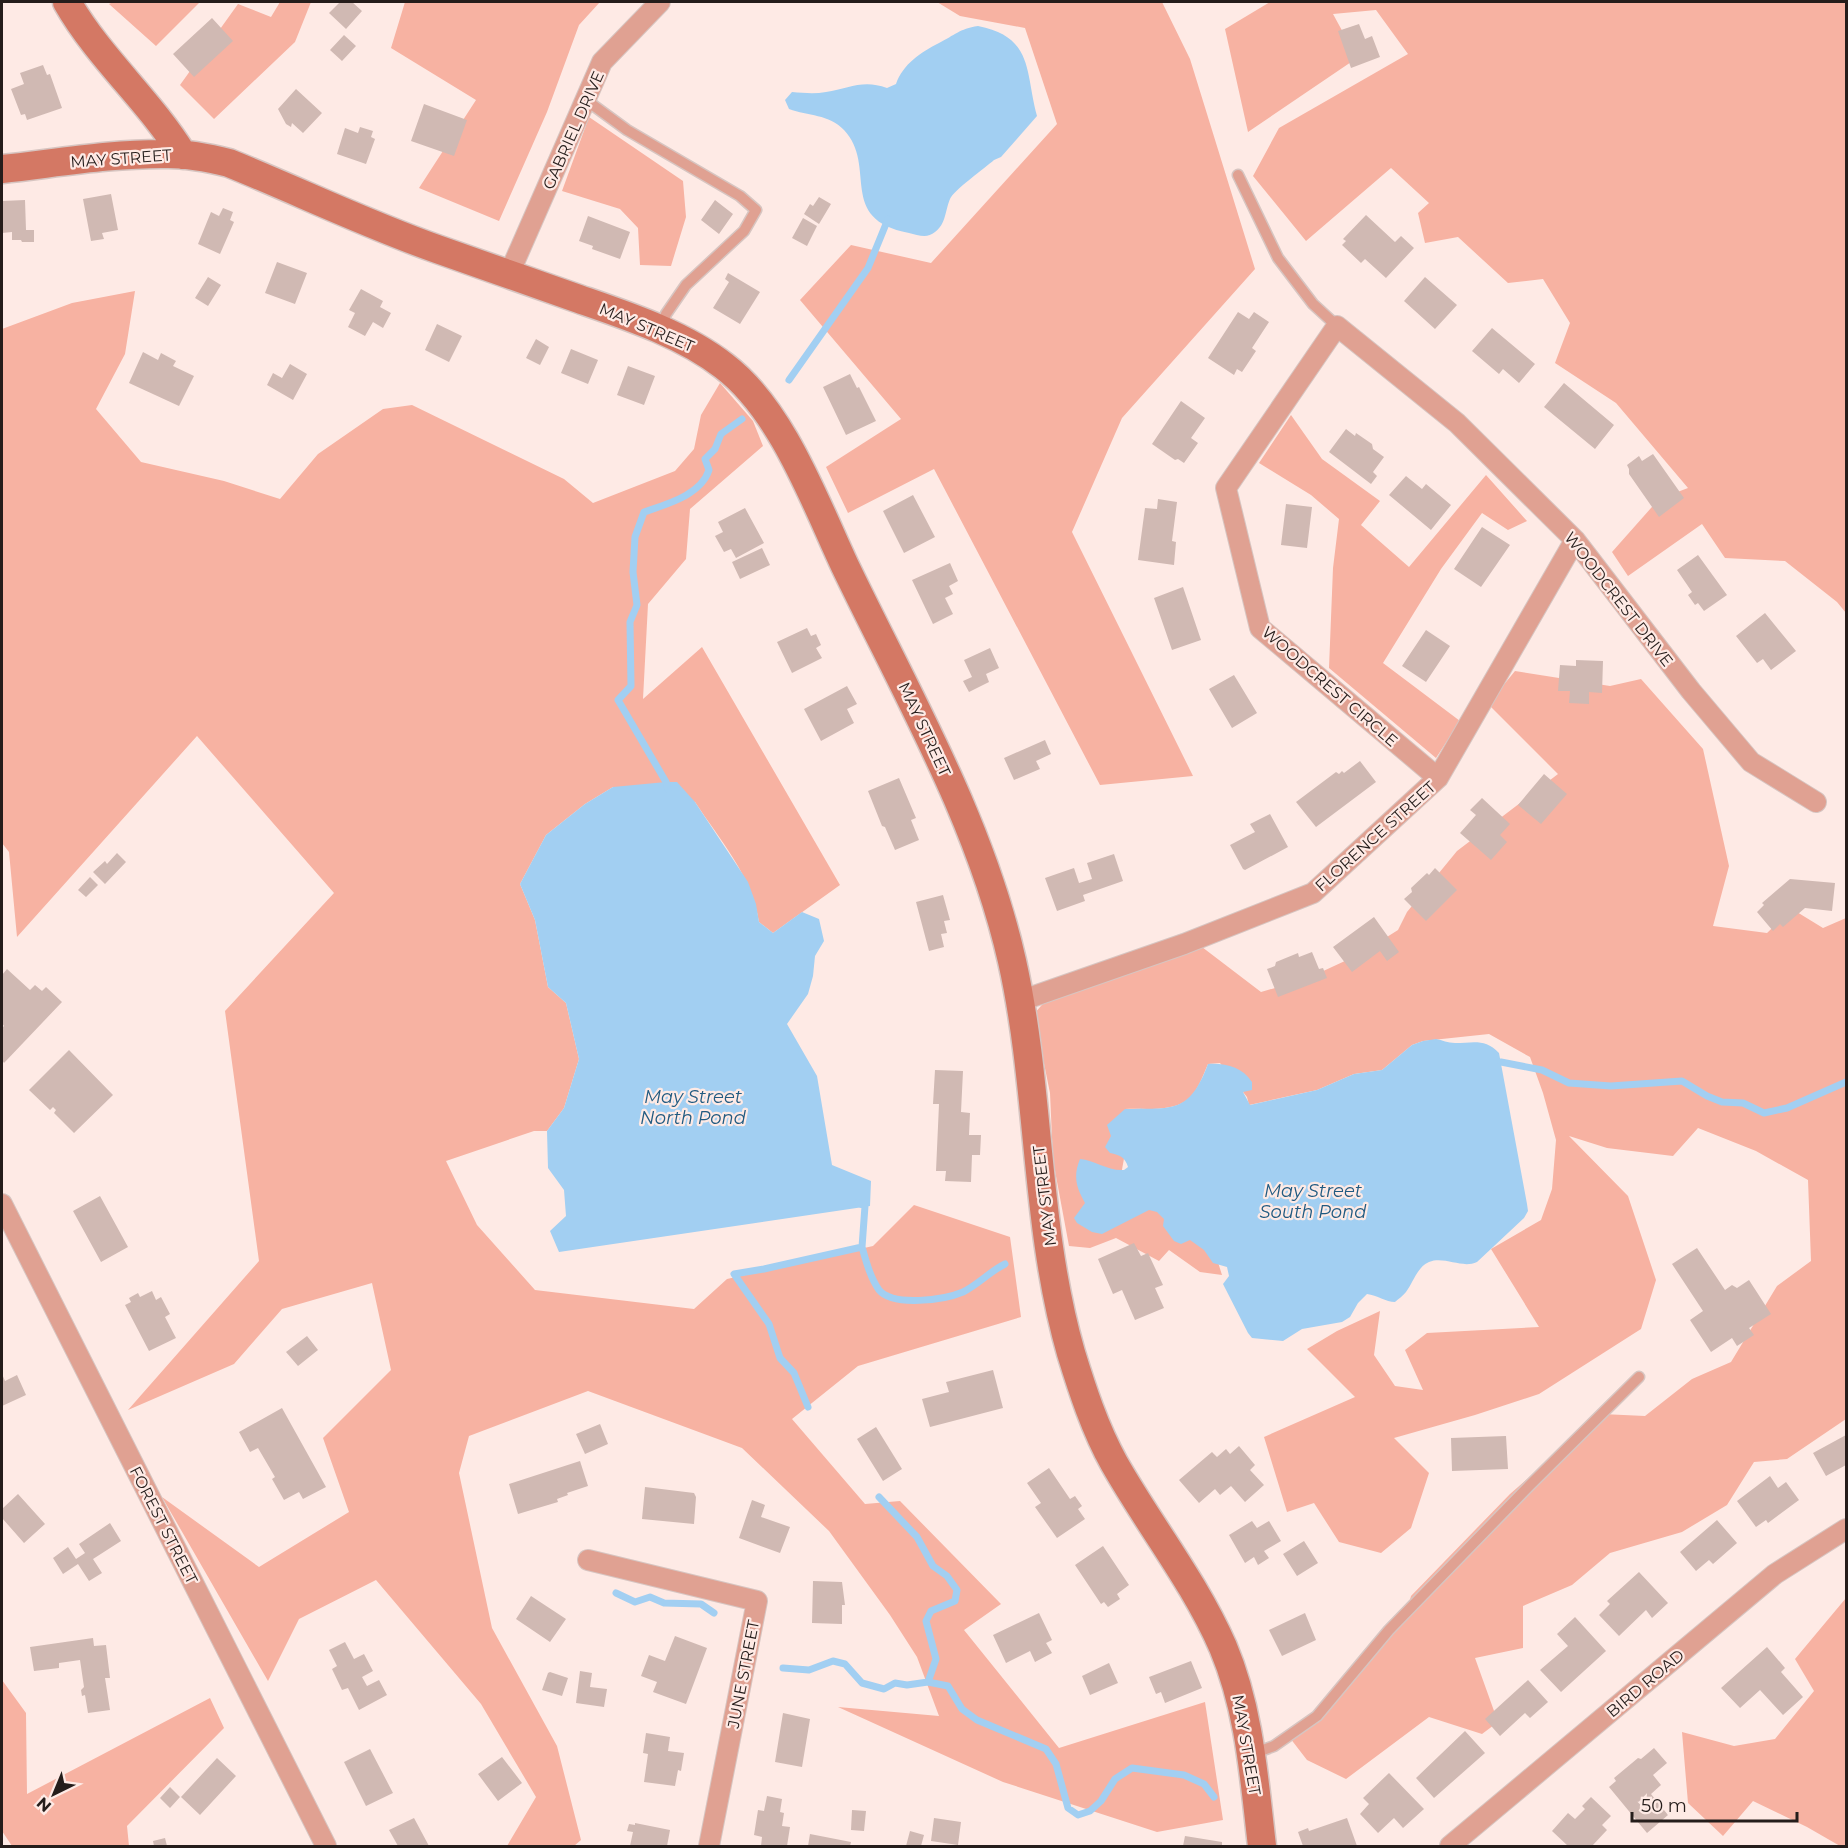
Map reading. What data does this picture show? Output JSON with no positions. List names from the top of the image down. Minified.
{"streets":{"street":["GABRIEL DRIVE","MAY STREET","WOODCREST DRIVE","WOODCREST CIRCLE","FLORENCE STREET","FOREST STREET","JUNE STREET","BIRD ROAD"]},"crossings":[["GABRIEL DRIVE","MAY STREET"],["MAY STREET","FLORENCE STREET"],["WOODCREST DRIVE","WOODCREST CIRCLE"],["WOODCREST DRIVE","FLORENCE STREET"],["WOODCREST CIRCLE","FLORENCE STREET"]],"water":["May Street North Pond","May Street South Pond"],"scale_bar":"50 m","north":"bottom left"}
